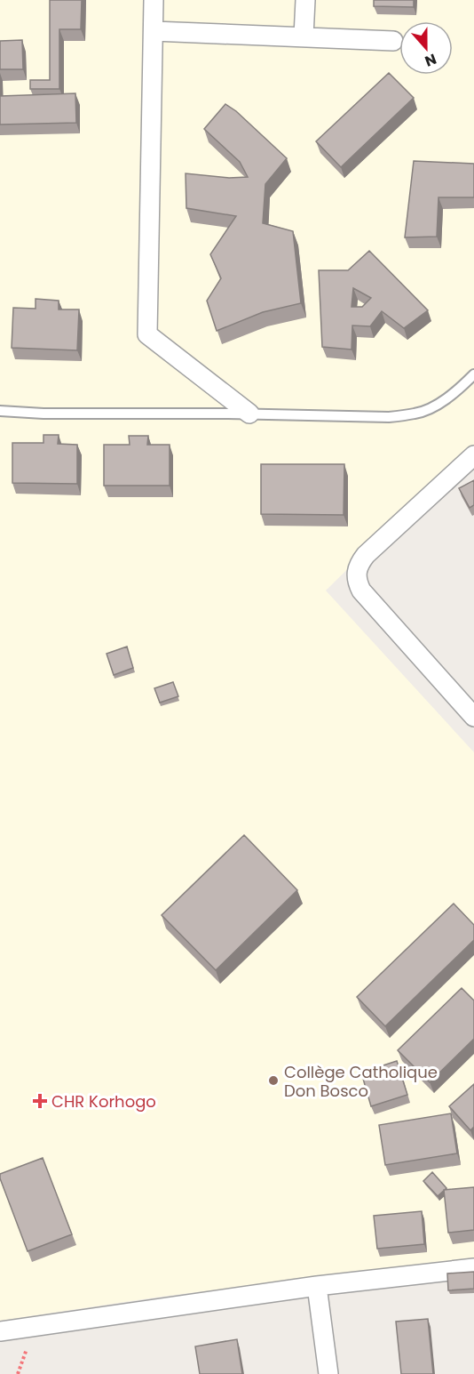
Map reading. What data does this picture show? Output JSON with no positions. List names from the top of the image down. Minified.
{"places":{"other":["Collège Catholique Don Bosco"],"health":["CHR Korhogo"]},"north":"bottom"}
